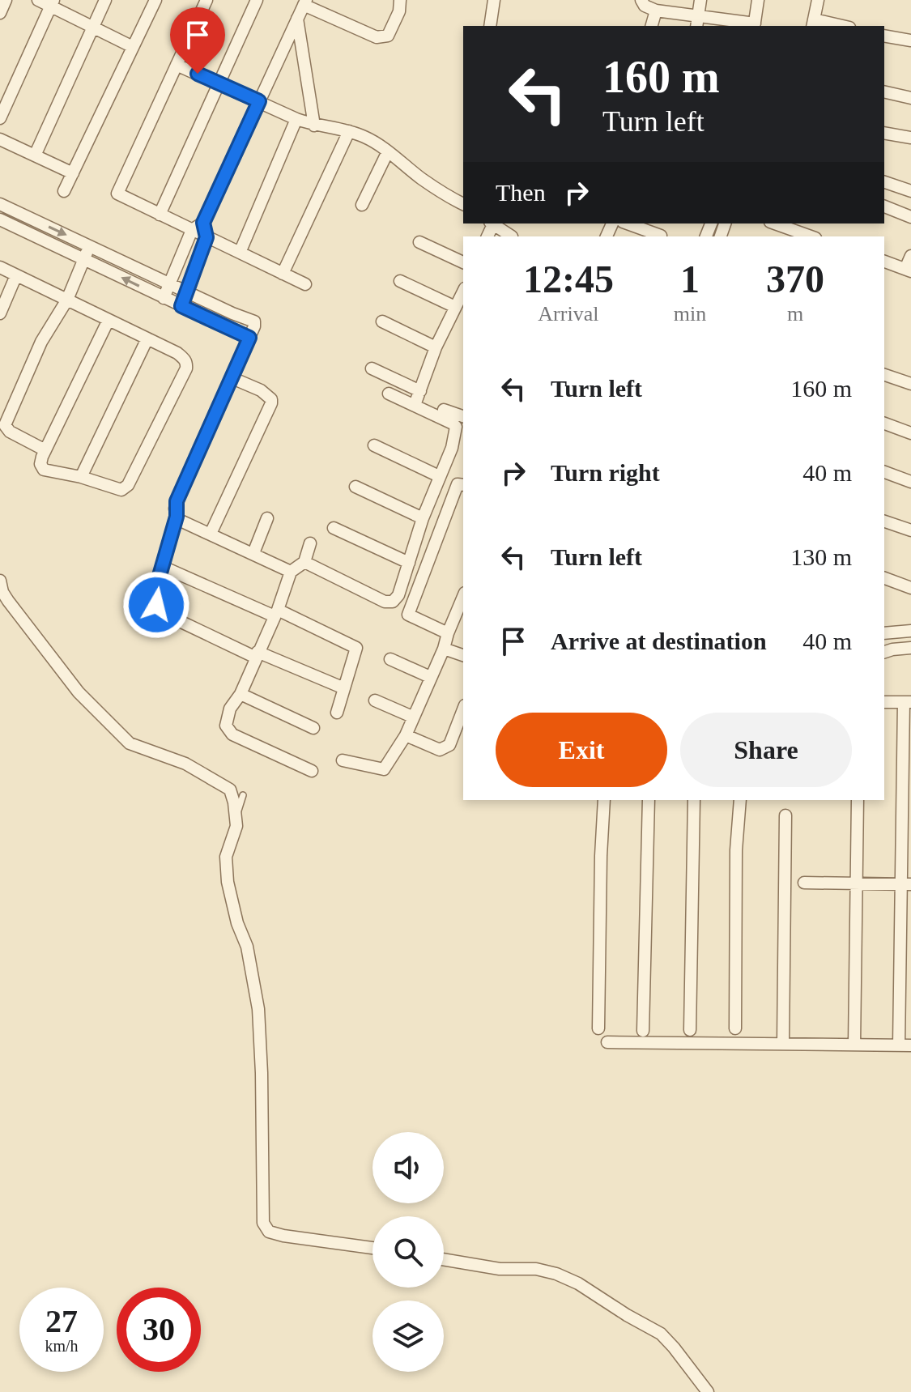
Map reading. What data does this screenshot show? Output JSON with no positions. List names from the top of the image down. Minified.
{"page":{"turn":["160 m","Turn left"],"then":"Then","eta":["12:45","Arrival","1","min","370","m"],"list":[{"name":"Turn left","value":"160 m"},{"name":"Turn right","value":"40 m"},{"name":"Turn left","value":"130 m"},{"name":"Arrive at destination","value":"40 m"}],"buttons":["Exit","Share"],"speed":"27 km/h","limit":"30"}}
